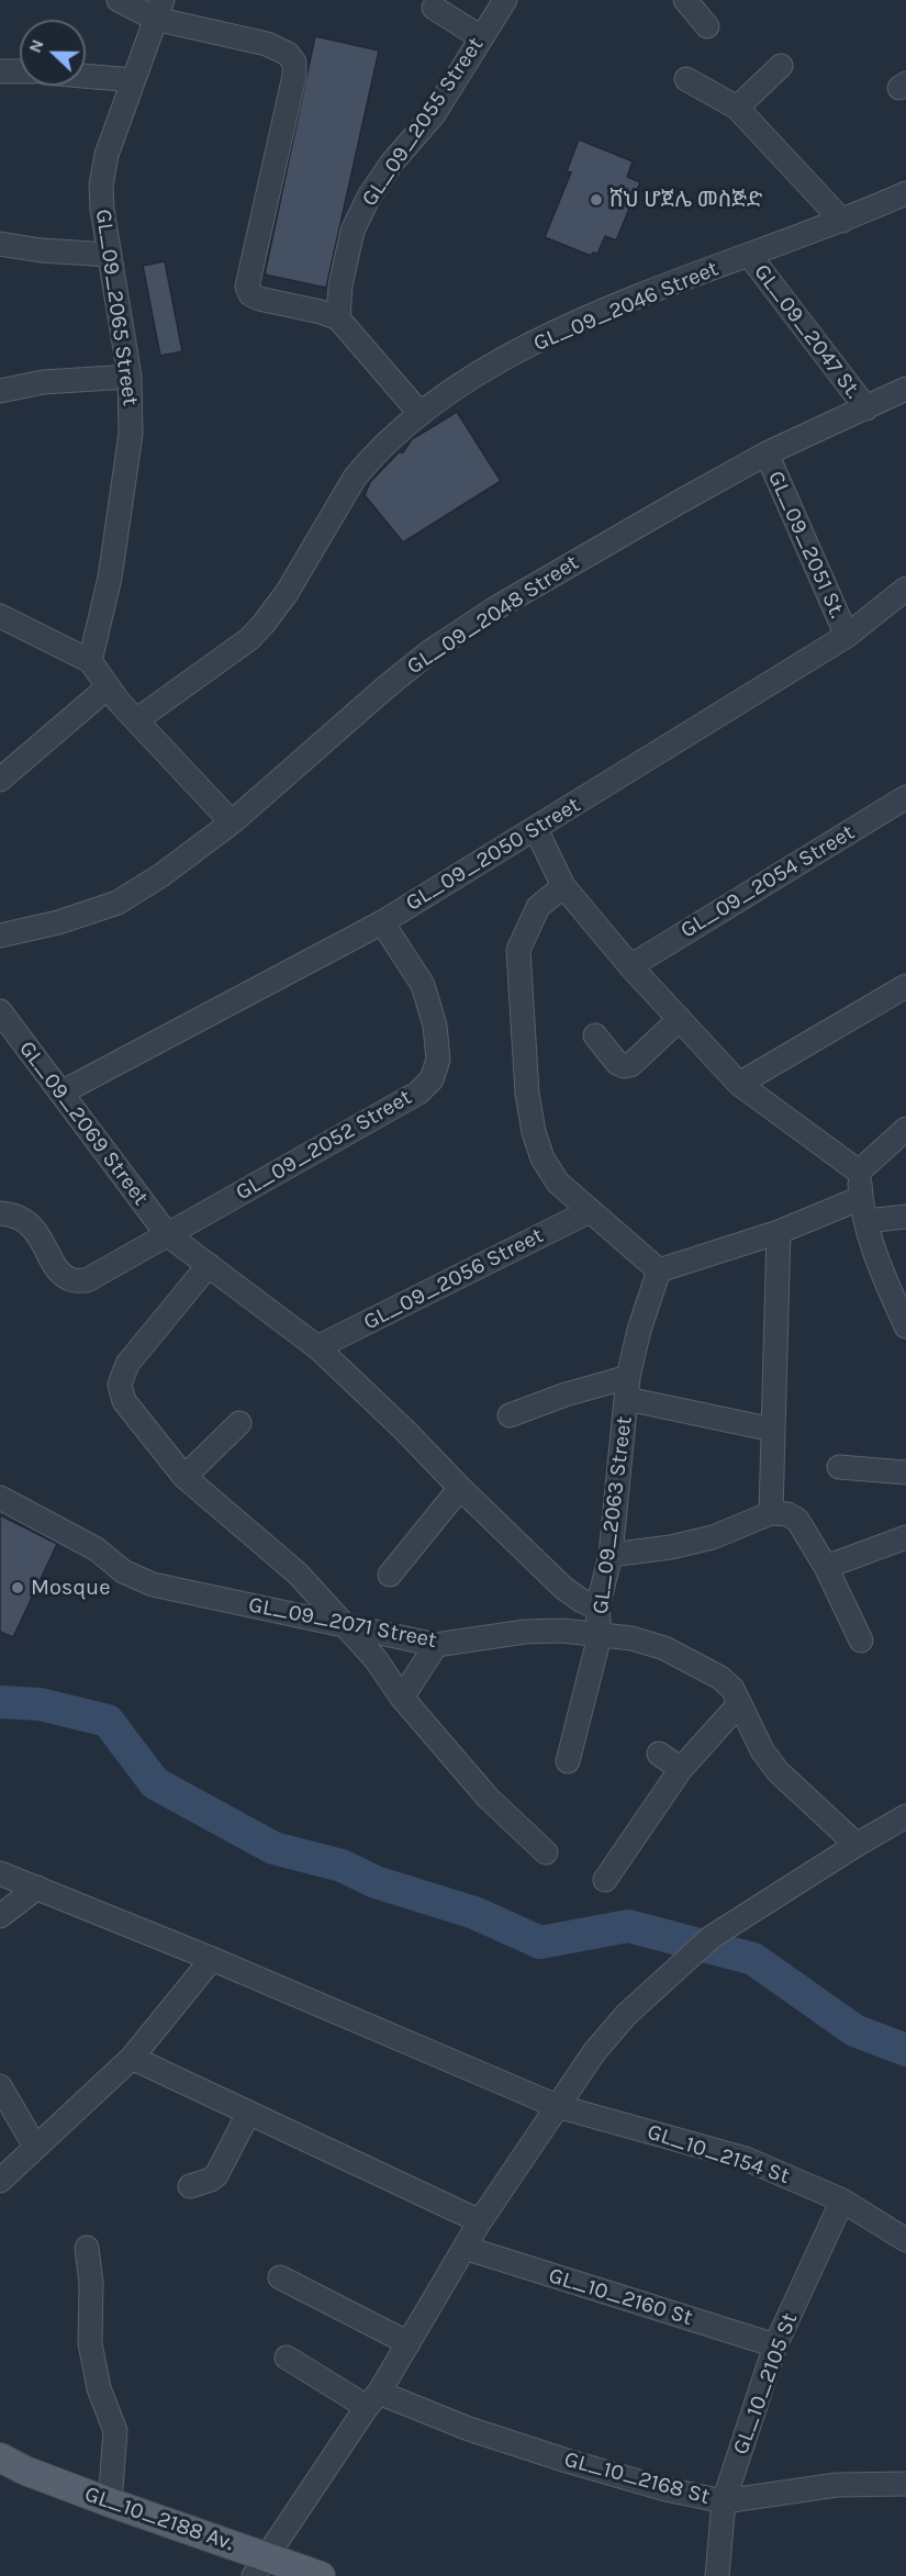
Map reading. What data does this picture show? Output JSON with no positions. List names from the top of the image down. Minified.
{"streets":{"main road":["GL_10_2188 Av."],"street":["GL_09_2055 Street","GL_09_2046 Street","GL_09_2065 Street","GL_09_2047 St.","GL_09_2051 St.","GL_09_2048 Street","GL_09_2050 Street","GL_09_2054 Street","GL_09_2069 Street","GL_09_2052 Street","GL_09_2056 Street","GL_09_2063 Street","GL_09_2071 Street","GL_10_2154 St","GL_10_2160 St","GL_10_2105 St","GL_10_2168 St"]},"crossings":[["GL_09_2046 Street","GL_09_2047 St."],["GL_09_2047 St.","GL_09_2048 Street"],["GL_09_2051 St.","GL_09_2048 Street"],["GL_09_2051 St.","GL_09_2050 Street"],["GL_09_2050 Street","GL_09_2069 Street"],["GL_09_2050 Street","GL_09_2052 Street"],["GL_09_2069 Street","GL_09_2052 Street"],["GL_09_2069 Street","GL_09_2056 Street"],["GL_09_2069 Street","GL_09_2063 Street"],["GL_09_2063 Street","GL_09_2071 Street"],["GL_10_2154 St","GL_10_2105 St"],["GL_10_2160 St","GL_10_2105 St"],["GL_10_2105 St","GL_10_2168 St"]],"places":["ሸህ ሆጀሌ መስጅድ","Mosque"],"north":"left"}
